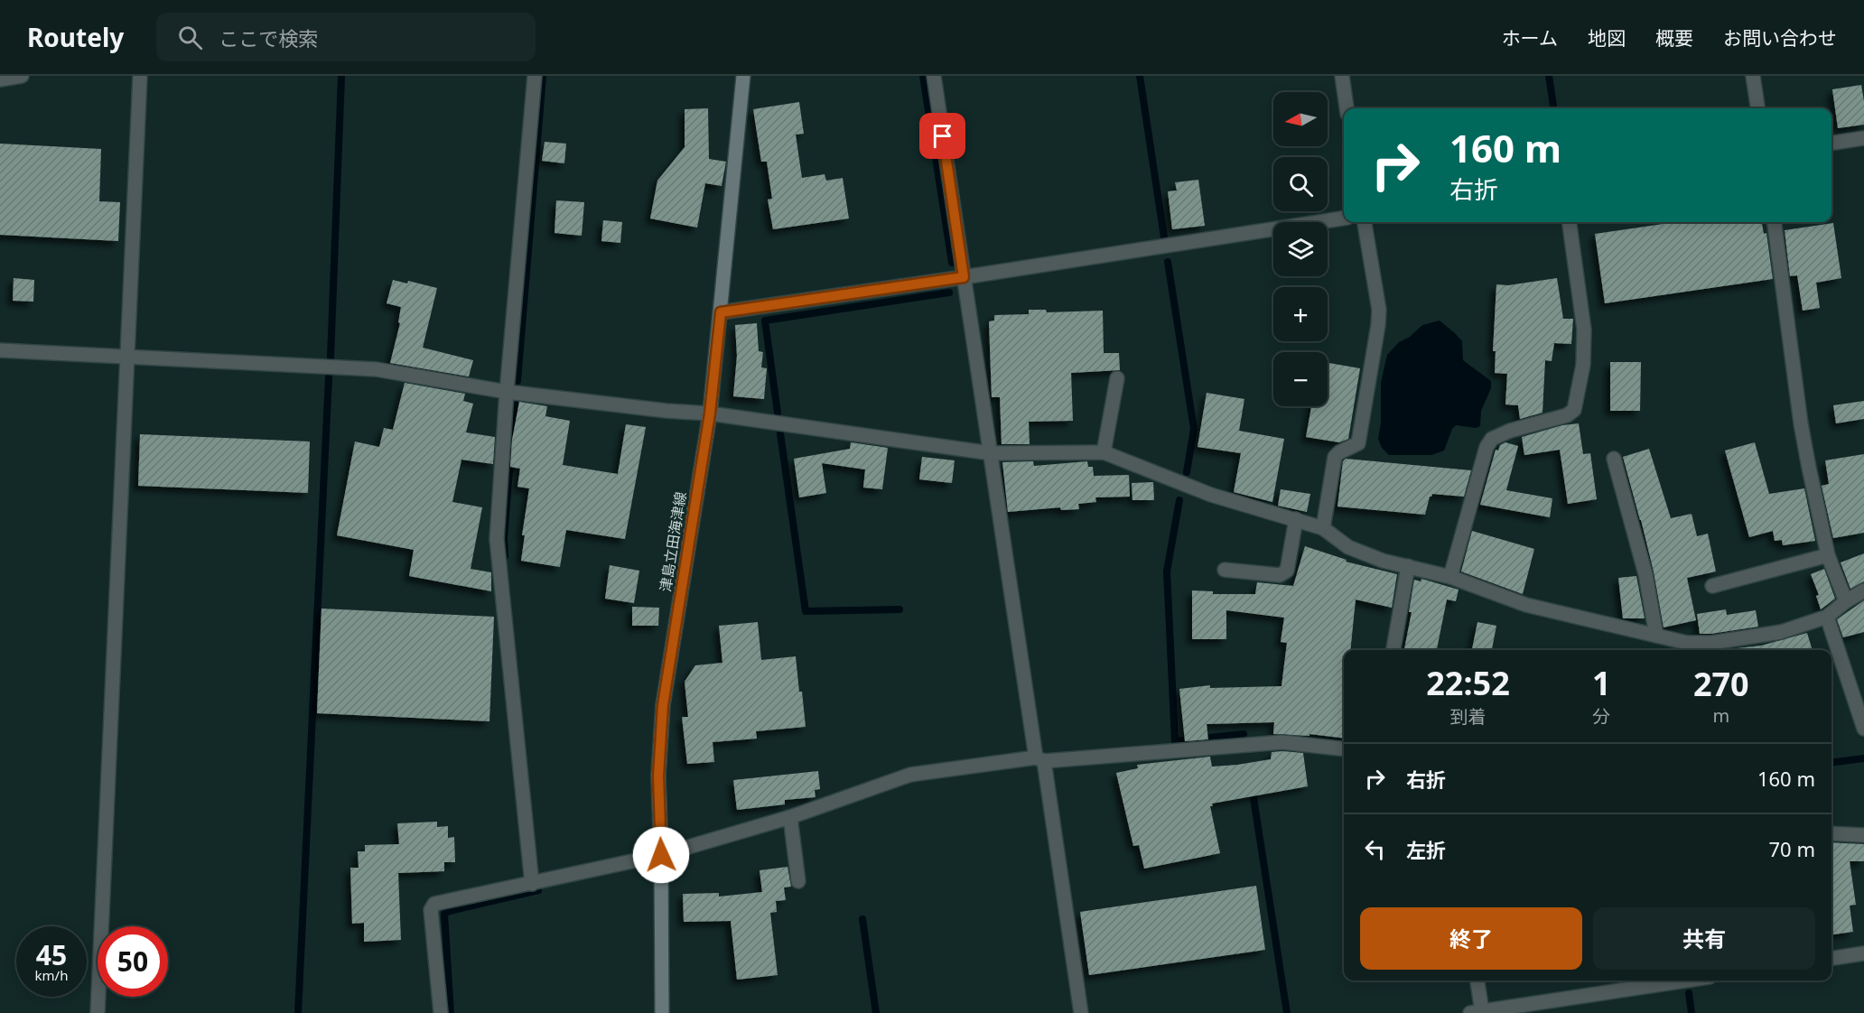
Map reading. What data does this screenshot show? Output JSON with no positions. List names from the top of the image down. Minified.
{"streets":{"main road":["津島立田海津線"]},"north":"left","page":{"header":"Routely","search":"ここで検索","nav":["ホーム","地図","概要","お問い合わせ"],"map_buttons":["+","−"],"turn":["160 m","右折"],"eta":["22:52","到着","1","分","270","m"],"list":[{"name":"右折","value":"160 m"},{"name":"左折","value":"70 m"}],"buttons":["終了","共有"],"speed":"45 km/h","limit":"50"}}
